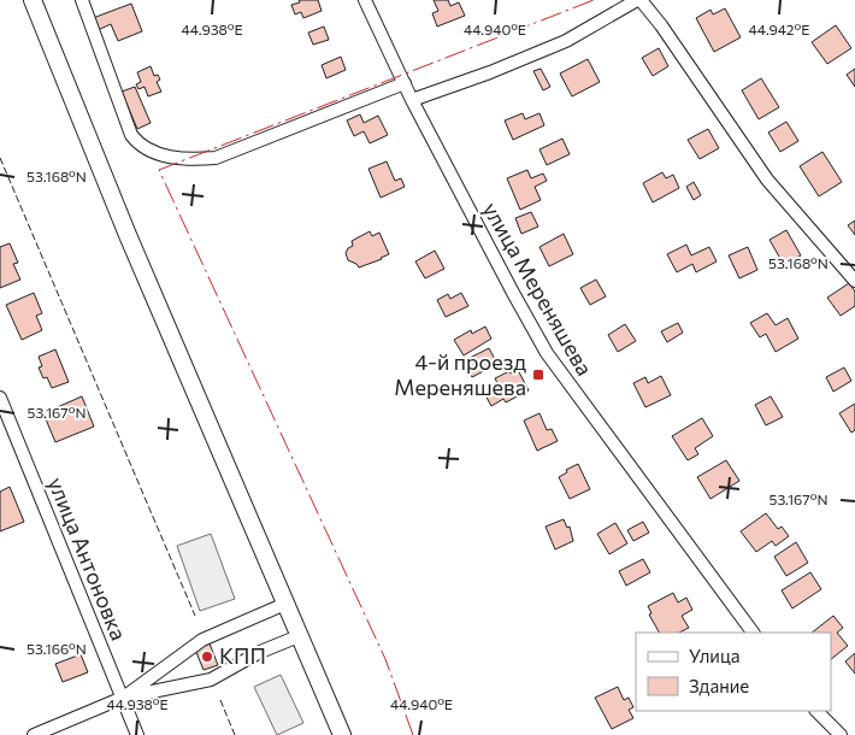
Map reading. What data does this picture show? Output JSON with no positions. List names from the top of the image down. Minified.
{"streets":{"street":["улица Мереняшева","улица Антоновка"]},"places":{"transit":["4-й проезд Мереняшева"],"other":["КПП"]},"legend":["Улица","Здание"],"coordinates":["44.938°E","44.940°E","44.942°E","53.168°N","53.167°N","53.166°N"]}
